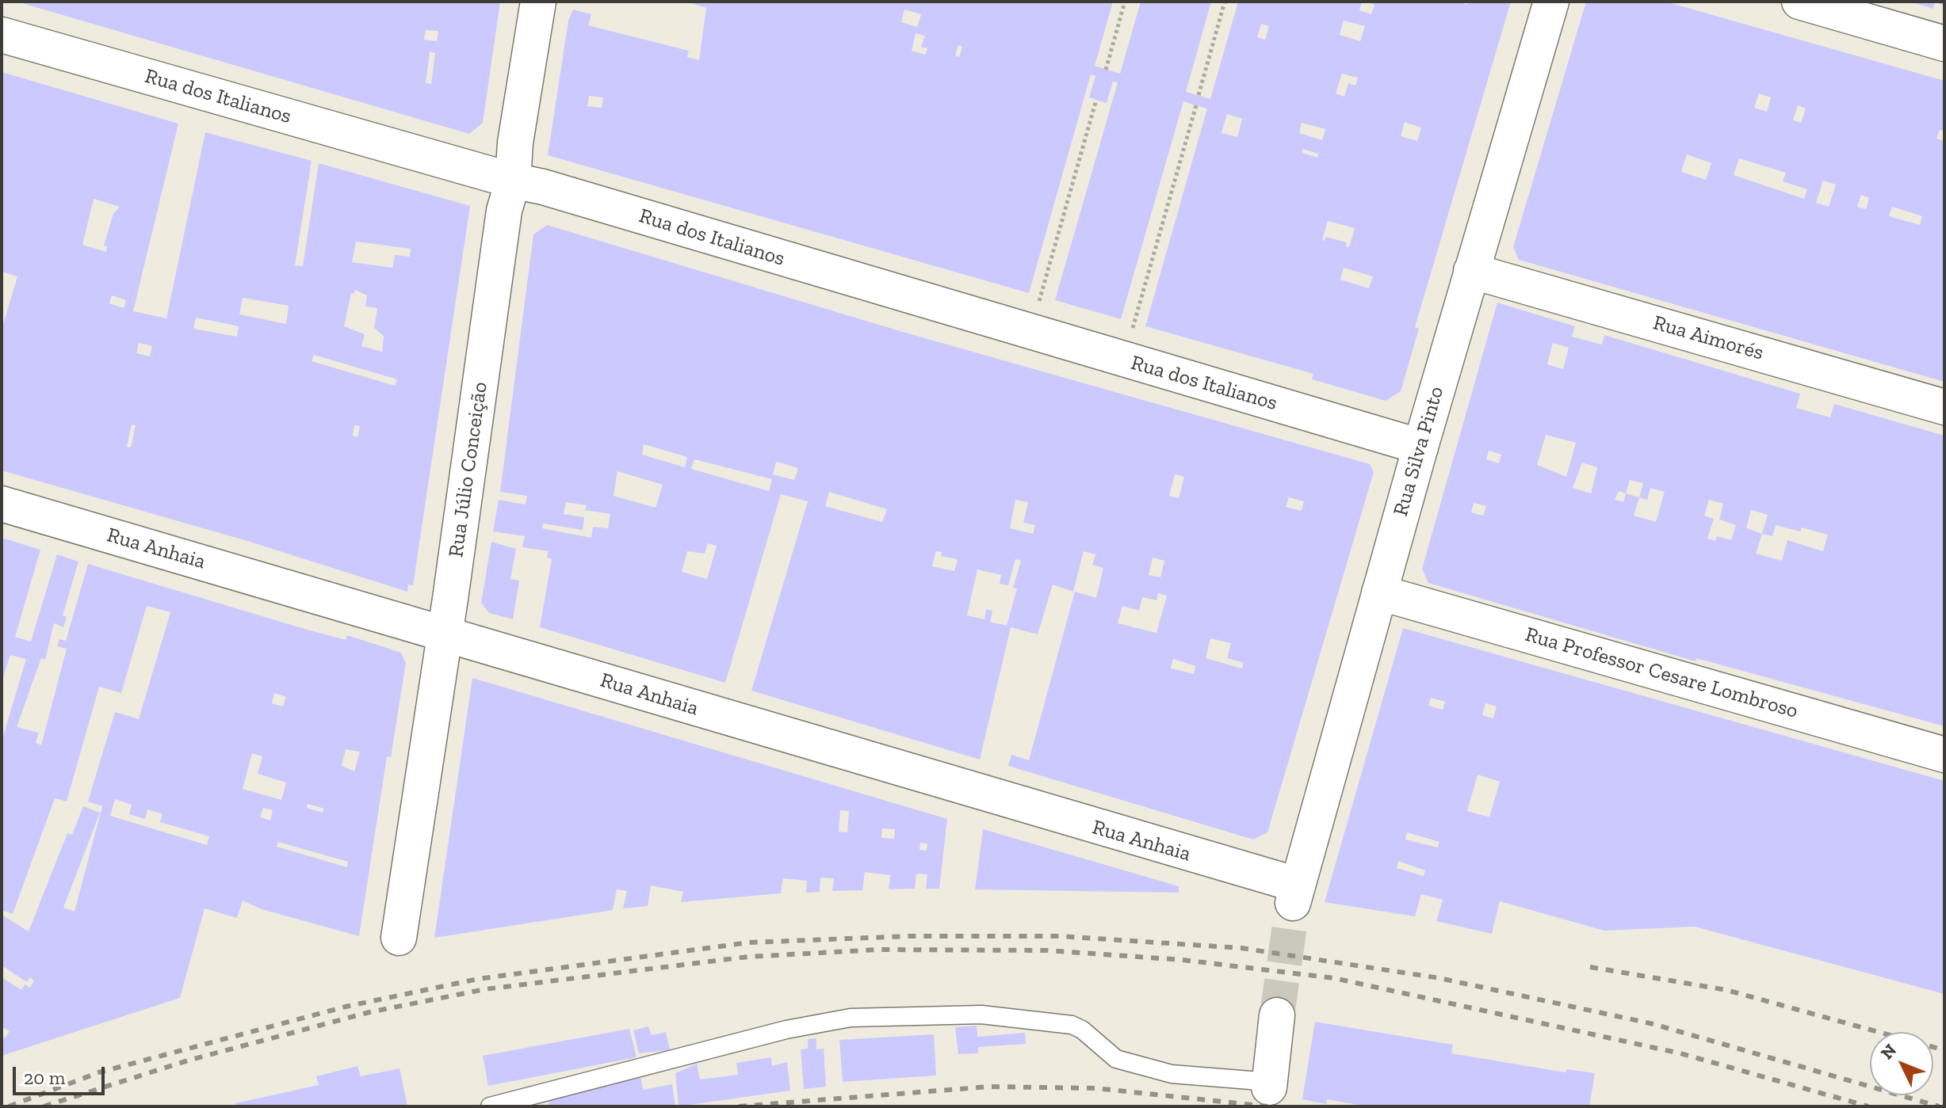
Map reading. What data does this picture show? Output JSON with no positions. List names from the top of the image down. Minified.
{"streets":{"street":["Rua dos Italianos","Rua Aimorés","Rua Silva Pinto","Rua Júlio Conceição","Rua Anhaia","Rua Professor Cesare Lombroso"]},"crossings":[["Rua dos Italianos","Rua Silva Pinto"],["Rua dos Italianos","Rua Júlio Conceição"],["Rua Aimorés","Rua Silva Pinto"],["Rua Silva Pinto","Rua Anhaia"],["Rua Silva Pinto","Rua Professor Cesare Lombroso"],["Rua Júlio Conceição","Rua Anhaia"]],"scale_bar":"20 m","north":"top left"}
